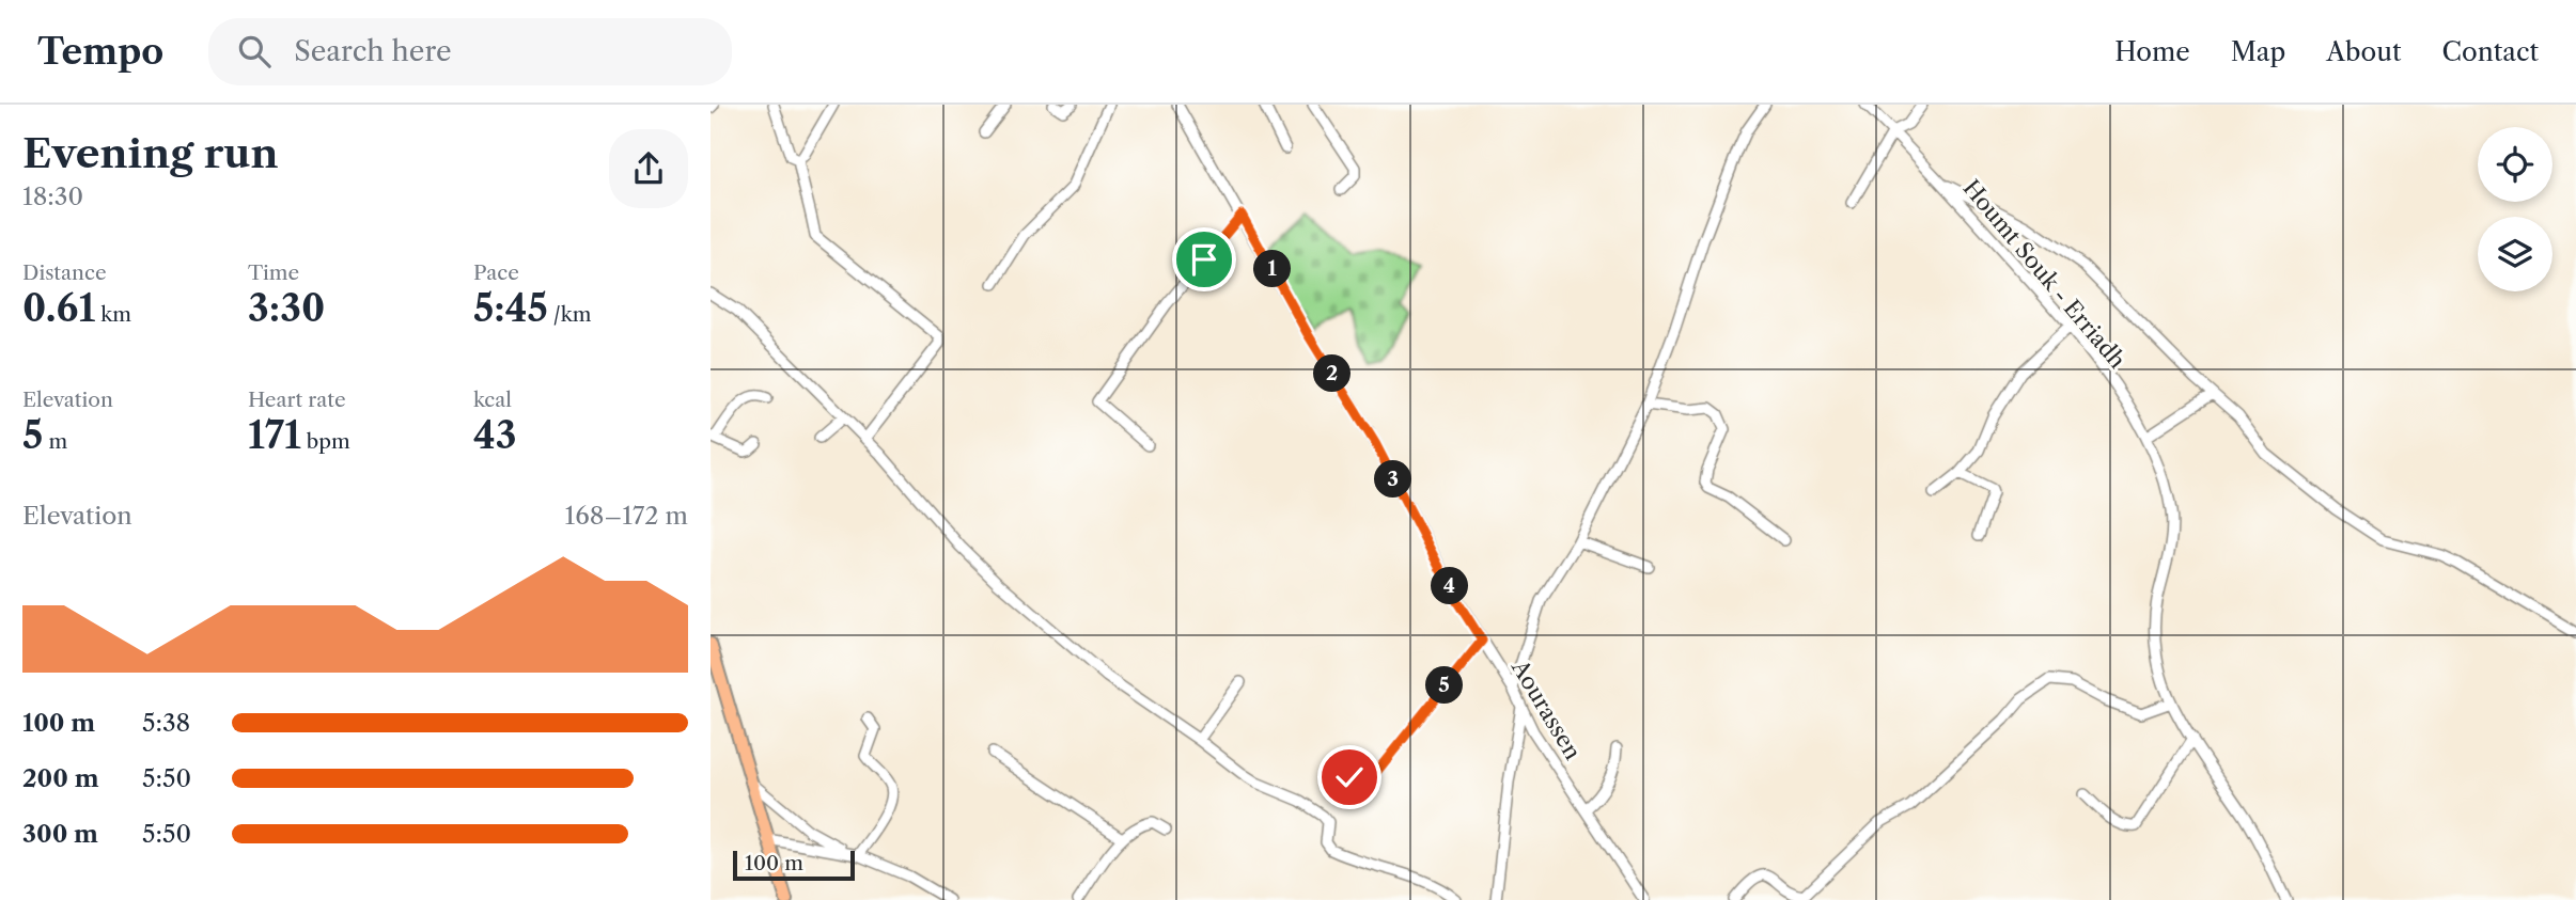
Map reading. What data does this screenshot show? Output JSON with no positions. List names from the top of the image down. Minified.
{"streets":{"street":["Houmt Souk - Erriadh","Aourassen"]},"scale_bar":"100 m","page":{"header":"Tempo","search":"Search here","nav":["Home","Map","About","Contact"],"heading":["Evening run","18:30"],"stats":[["Distance","0.61 km"],["Time","3:30"],["Pace","5:45 /km"],["Elevation","5 m"],["Heart rate","171 bpm"],["kcal","43"]],"pins":["1","2","3","4","5"],"chart":["Elevation","168–172 m"],"list":[{"name":"100 m","note":"5:38"},{"name":"200 m","note":"5:50"},{"name":"300 m","note":"5:50"}],"scale":"100 m"}}
